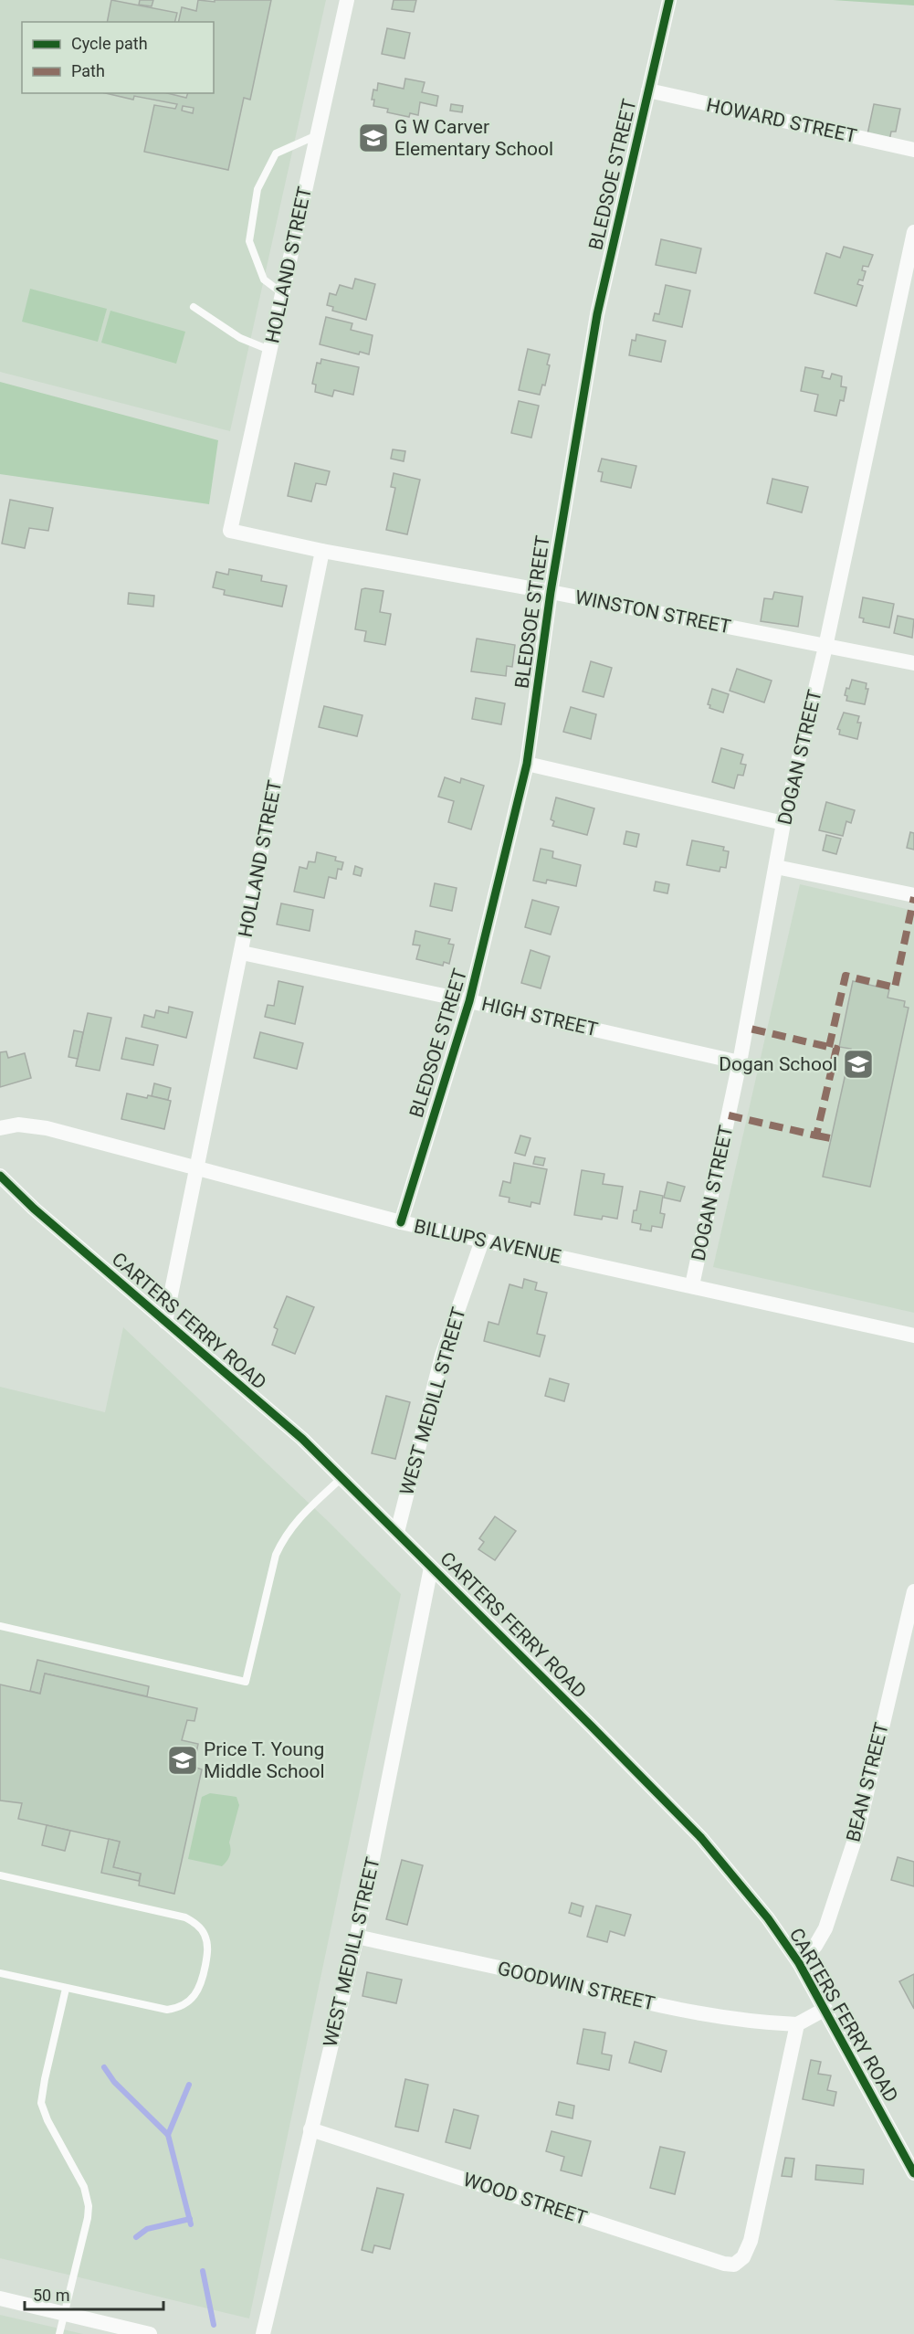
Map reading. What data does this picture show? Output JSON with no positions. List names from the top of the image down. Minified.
{"streets":{"street":["HOWARD STREET","BLEDSOE STREET","HOLLAND STREET","WINSTON STREET","DOGAN STREET","HIGH STREET","BILLUPS AVENUE","CARTERS FERRY ROAD","WEST MEDILL STREET","BEAN STREET","GOODWIN STREET","WOOD STREET"]},"crossings":[["HOWARD STREET","BLEDSOE STREET"],["BLEDSOE STREET","WINSTON STREET"],["BLEDSOE STREET","HIGH STREET"],["BLEDSOE STREET","BILLUPS AVENUE"],["HOLLAND STREET","WINSTON STREET"],["HOLLAND STREET","HIGH STREET"],["HOLLAND STREET","BILLUPS AVENUE"],["HOLLAND STREET","CARTERS FERRY ROAD"],["WINSTON STREET","DOGAN STREET"],["DOGAN STREET","HIGH STREET"],["DOGAN STREET","BILLUPS AVENUE"],["BILLUPS AVENUE","WEST MEDILL STREET"],["CARTERS FERRY ROAD","WEST MEDILL STREET"],["CARTERS FERRY ROAD","BEAN STREET"],["WEST MEDILL STREET","GOODWIN STREET"],["WEST MEDILL STREET","WOOD STREET"],["GOODWIN STREET","WOOD STREET"]],"places":{"school or university":["G W Carver Elementary School","Dogan School","Price T. Young Middle School"]},"legend":["Cycle path","Path"],"scale_bar":"50 m"}
